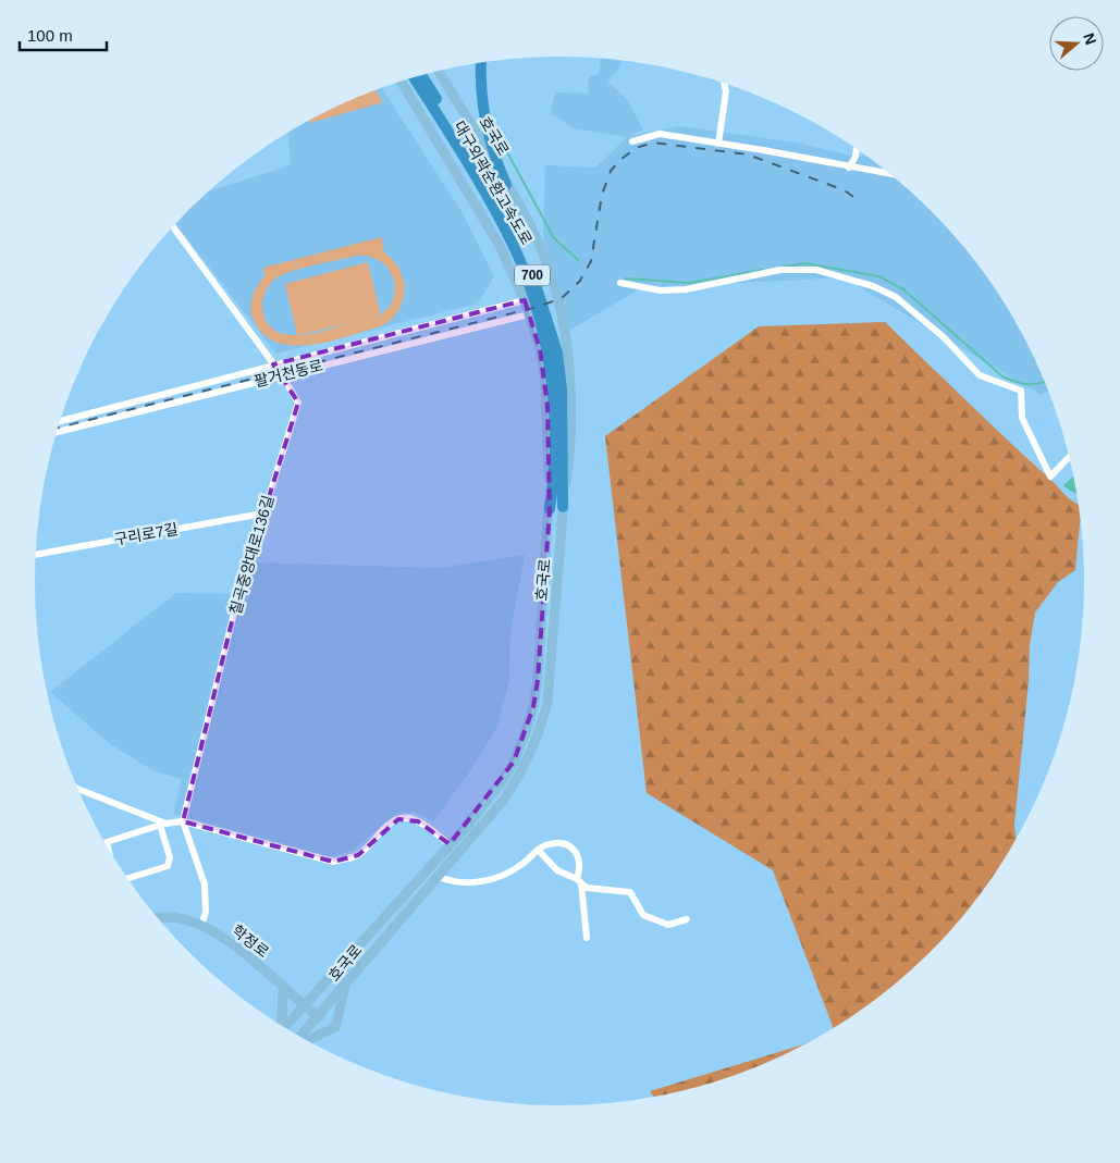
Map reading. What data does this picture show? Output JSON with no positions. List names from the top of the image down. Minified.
{"streets":{"highway":["대구외곽순환고속도로","700"],"main road":["호국로","학정로"],"street":["팔거천동로","구리로7길","칠곡중앙대로136길"]},"crossings":[["호국로","대구외곽순환고속도로"],["호국로","팔거천동로"],["호국로","학정로"],["팔거천동로","칠곡중앙대로136길"],["구리로7길","칠곡중앙대로136길"]],"scale_bar":"100 m","north":"right"}
